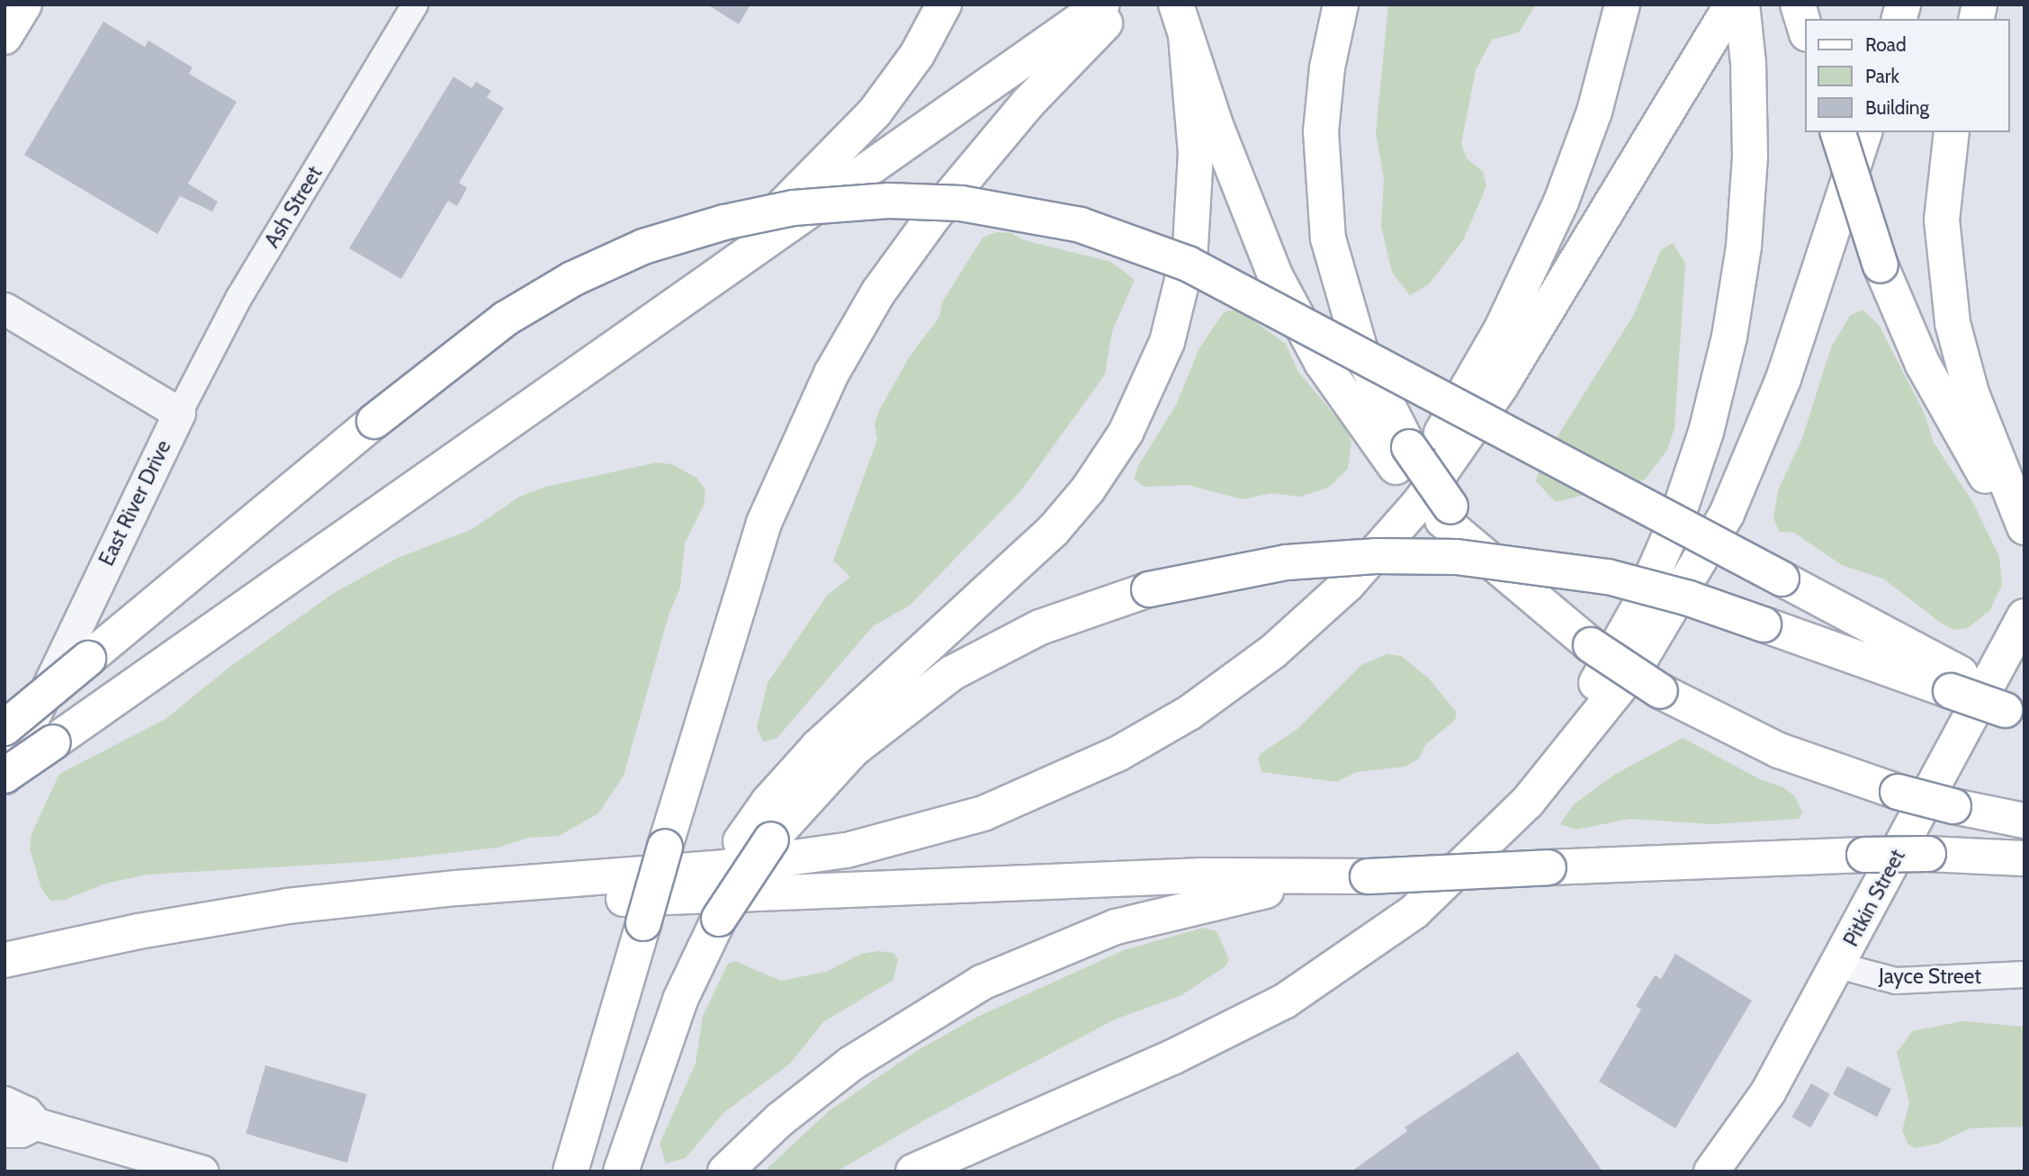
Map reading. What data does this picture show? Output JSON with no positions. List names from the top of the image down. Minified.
{"streets":{"main road":["Pitkin Street"],"street":["Ash Street","East River Drive","Jayce Street"]},"crossings":[["Ash Street","East River Drive"],["Pitkin Street","Jayce Street"]],"legend":["Road","Park","Building"]}
